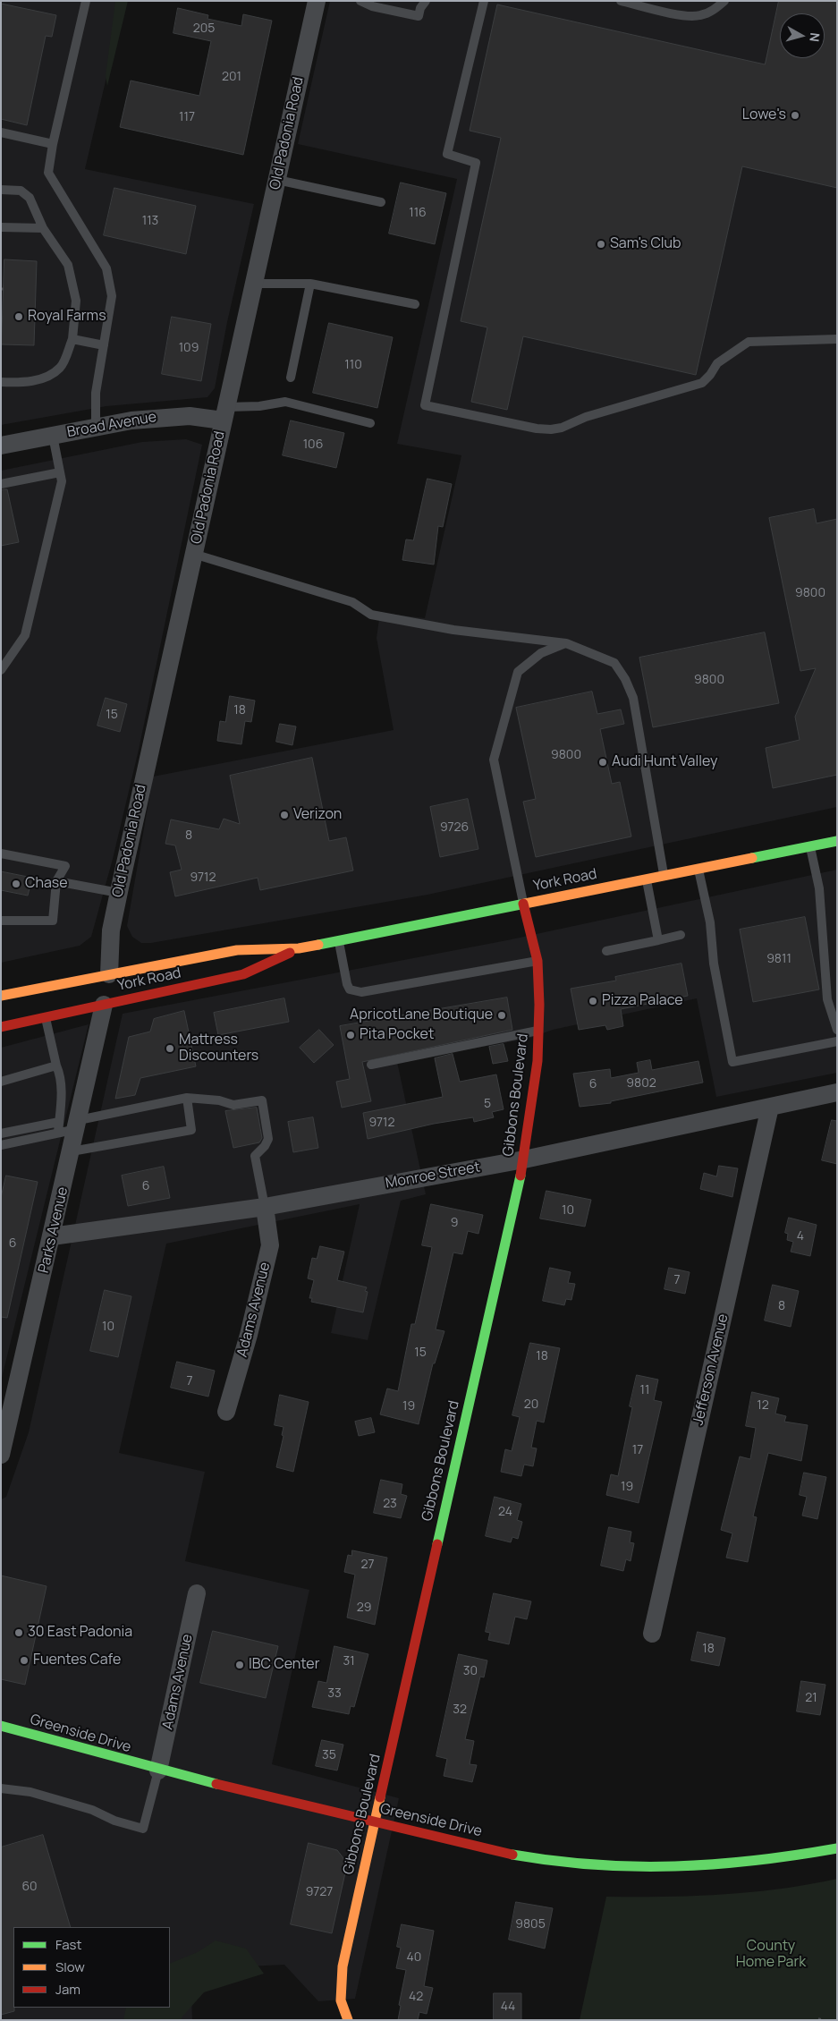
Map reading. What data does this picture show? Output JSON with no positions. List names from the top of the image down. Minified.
{"streets":{"street":["Old Padonia Road","Broad Avenue","York Road","Gibbons Boulevard","Monroe Street","Parks Avenue","Adams Avenue","Jefferson Avenue","Greenside Drive"]},"crossings":[["Old Padonia Road","Broad Avenue"],["Old Padonia Road","York Road"],["York Road","Gibbons Boulevard"],["York Road","Parks Avenue"],["Gibbons Boulevard","Monroe Street"],["Gibbons Boulevard","Greenside Drive"],["Monroe Street","Parks Avenue"],["Monroe Street","Adams Avenue"],["Monroe Street","Jefferson Avenue"],["Adams Avenue","Greenside Drive"]],"parks":["County Home Park"],"places":["Lowe's","Sam's Club","Royal Farms","Audi Hunt Valley","Verizon","Chase","Pizza Palace","ApricotLane Boutique","Pita Pocket","Mattress Discounters","30 East Padonia","Fuentes Cafe","IBC Center"],"house_numbers":["205","201","117","116","113","109","110","106","9800","9800","18","15","9800","9726","8","9712","9811","9802","6","5","9712","6","10","9","4","6","7","8","10","15","18","7","11","20","12","19","17","19","23","24","27","29","18","31","30","33","21","32","35","60","9727","9805","40","42","44"],"legend":["Fast","Slow","Jam"],"north":"right"}
